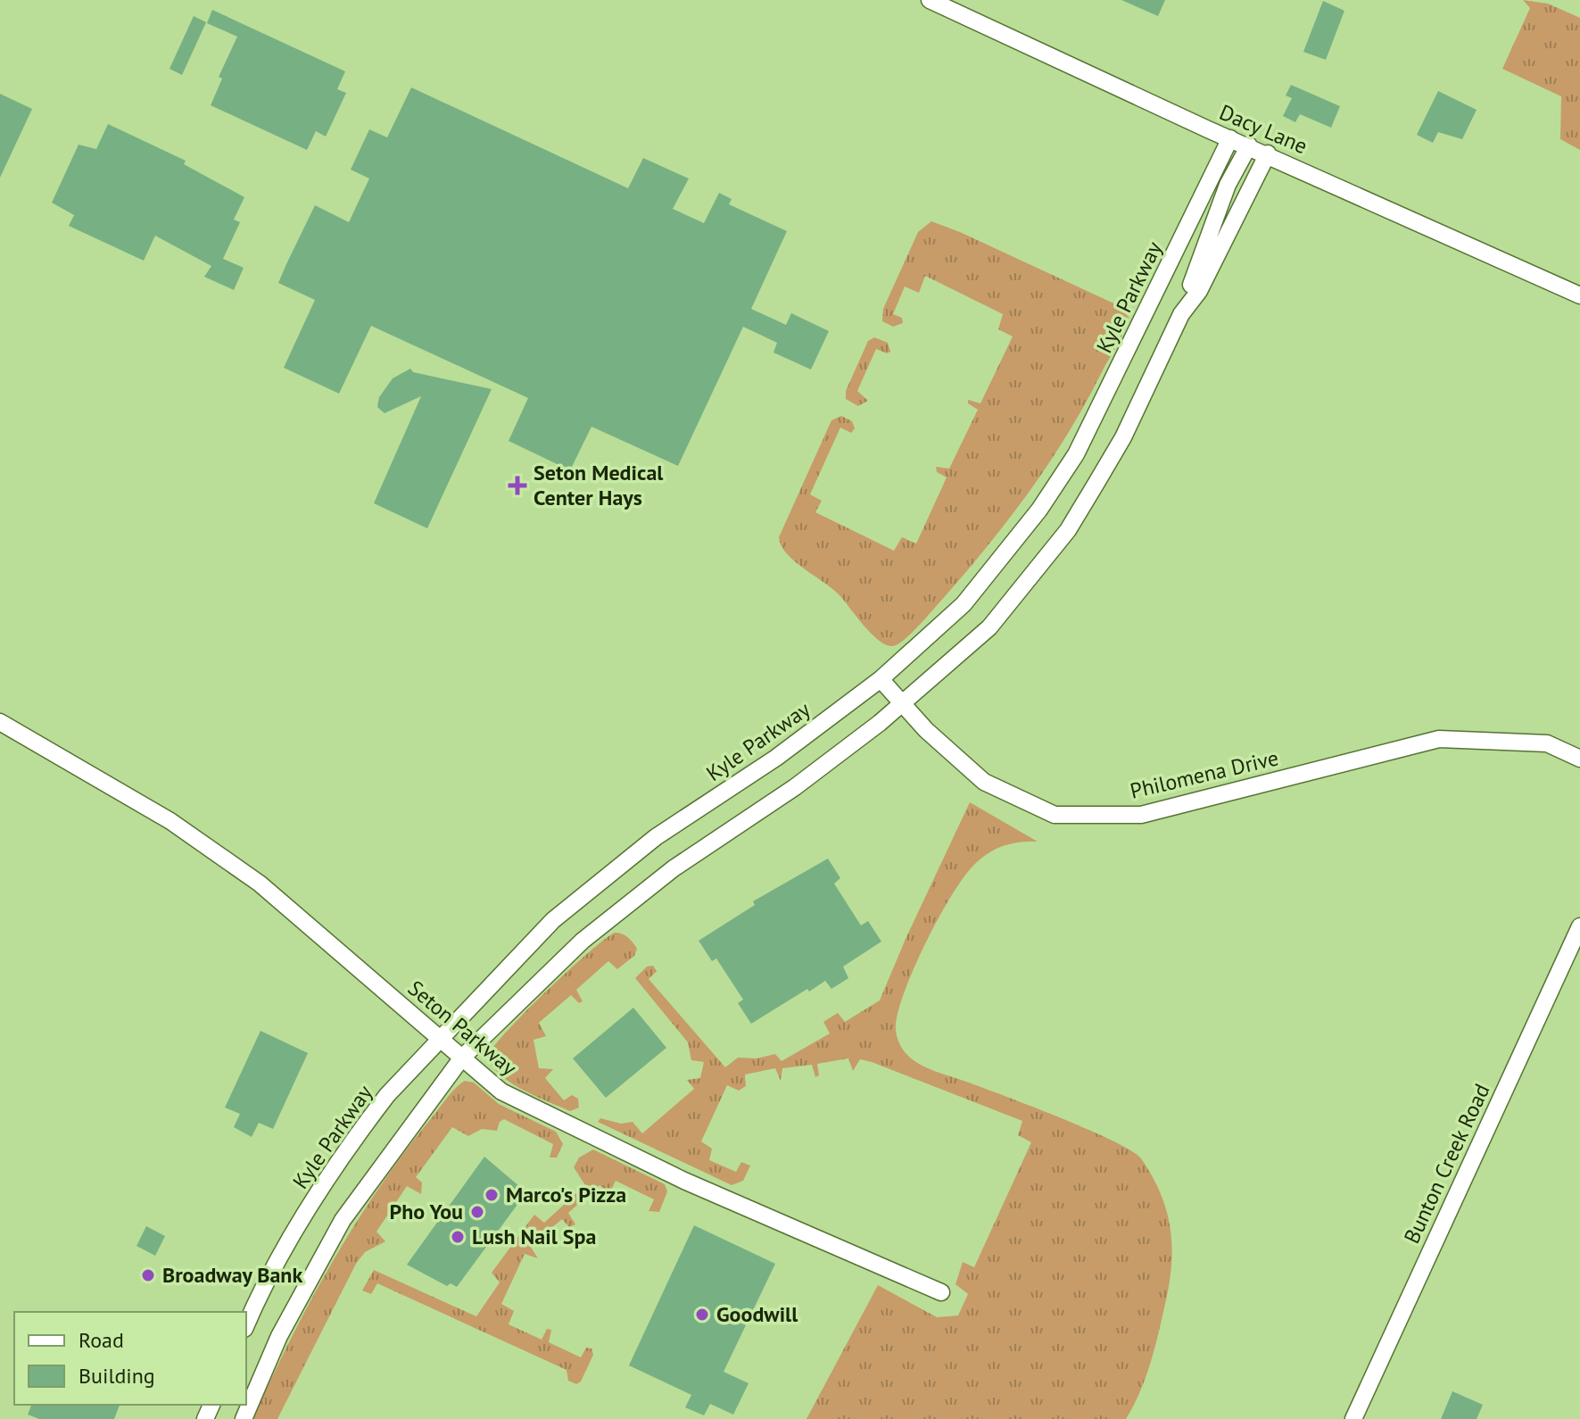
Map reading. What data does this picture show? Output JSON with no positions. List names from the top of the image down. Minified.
{"streets":{"street":["Dacy Lane","Kyle Parkway","Philomena Drive","Seton Parkway","Bunton Creek Road"]},"crossings":[["Dacy Lane","Kyle Parkway"],["Kyle Parkway","Philomena Drive"],["Kyle Parkway","Seton Parkway"]],"places":{"health":["Seton Medical Center Hays"],"other":["Marco's Pizza","Pho You","Lush Nail Spa","Broadway Bank","Goodwill"]},"legend":["Road","Building"]}
